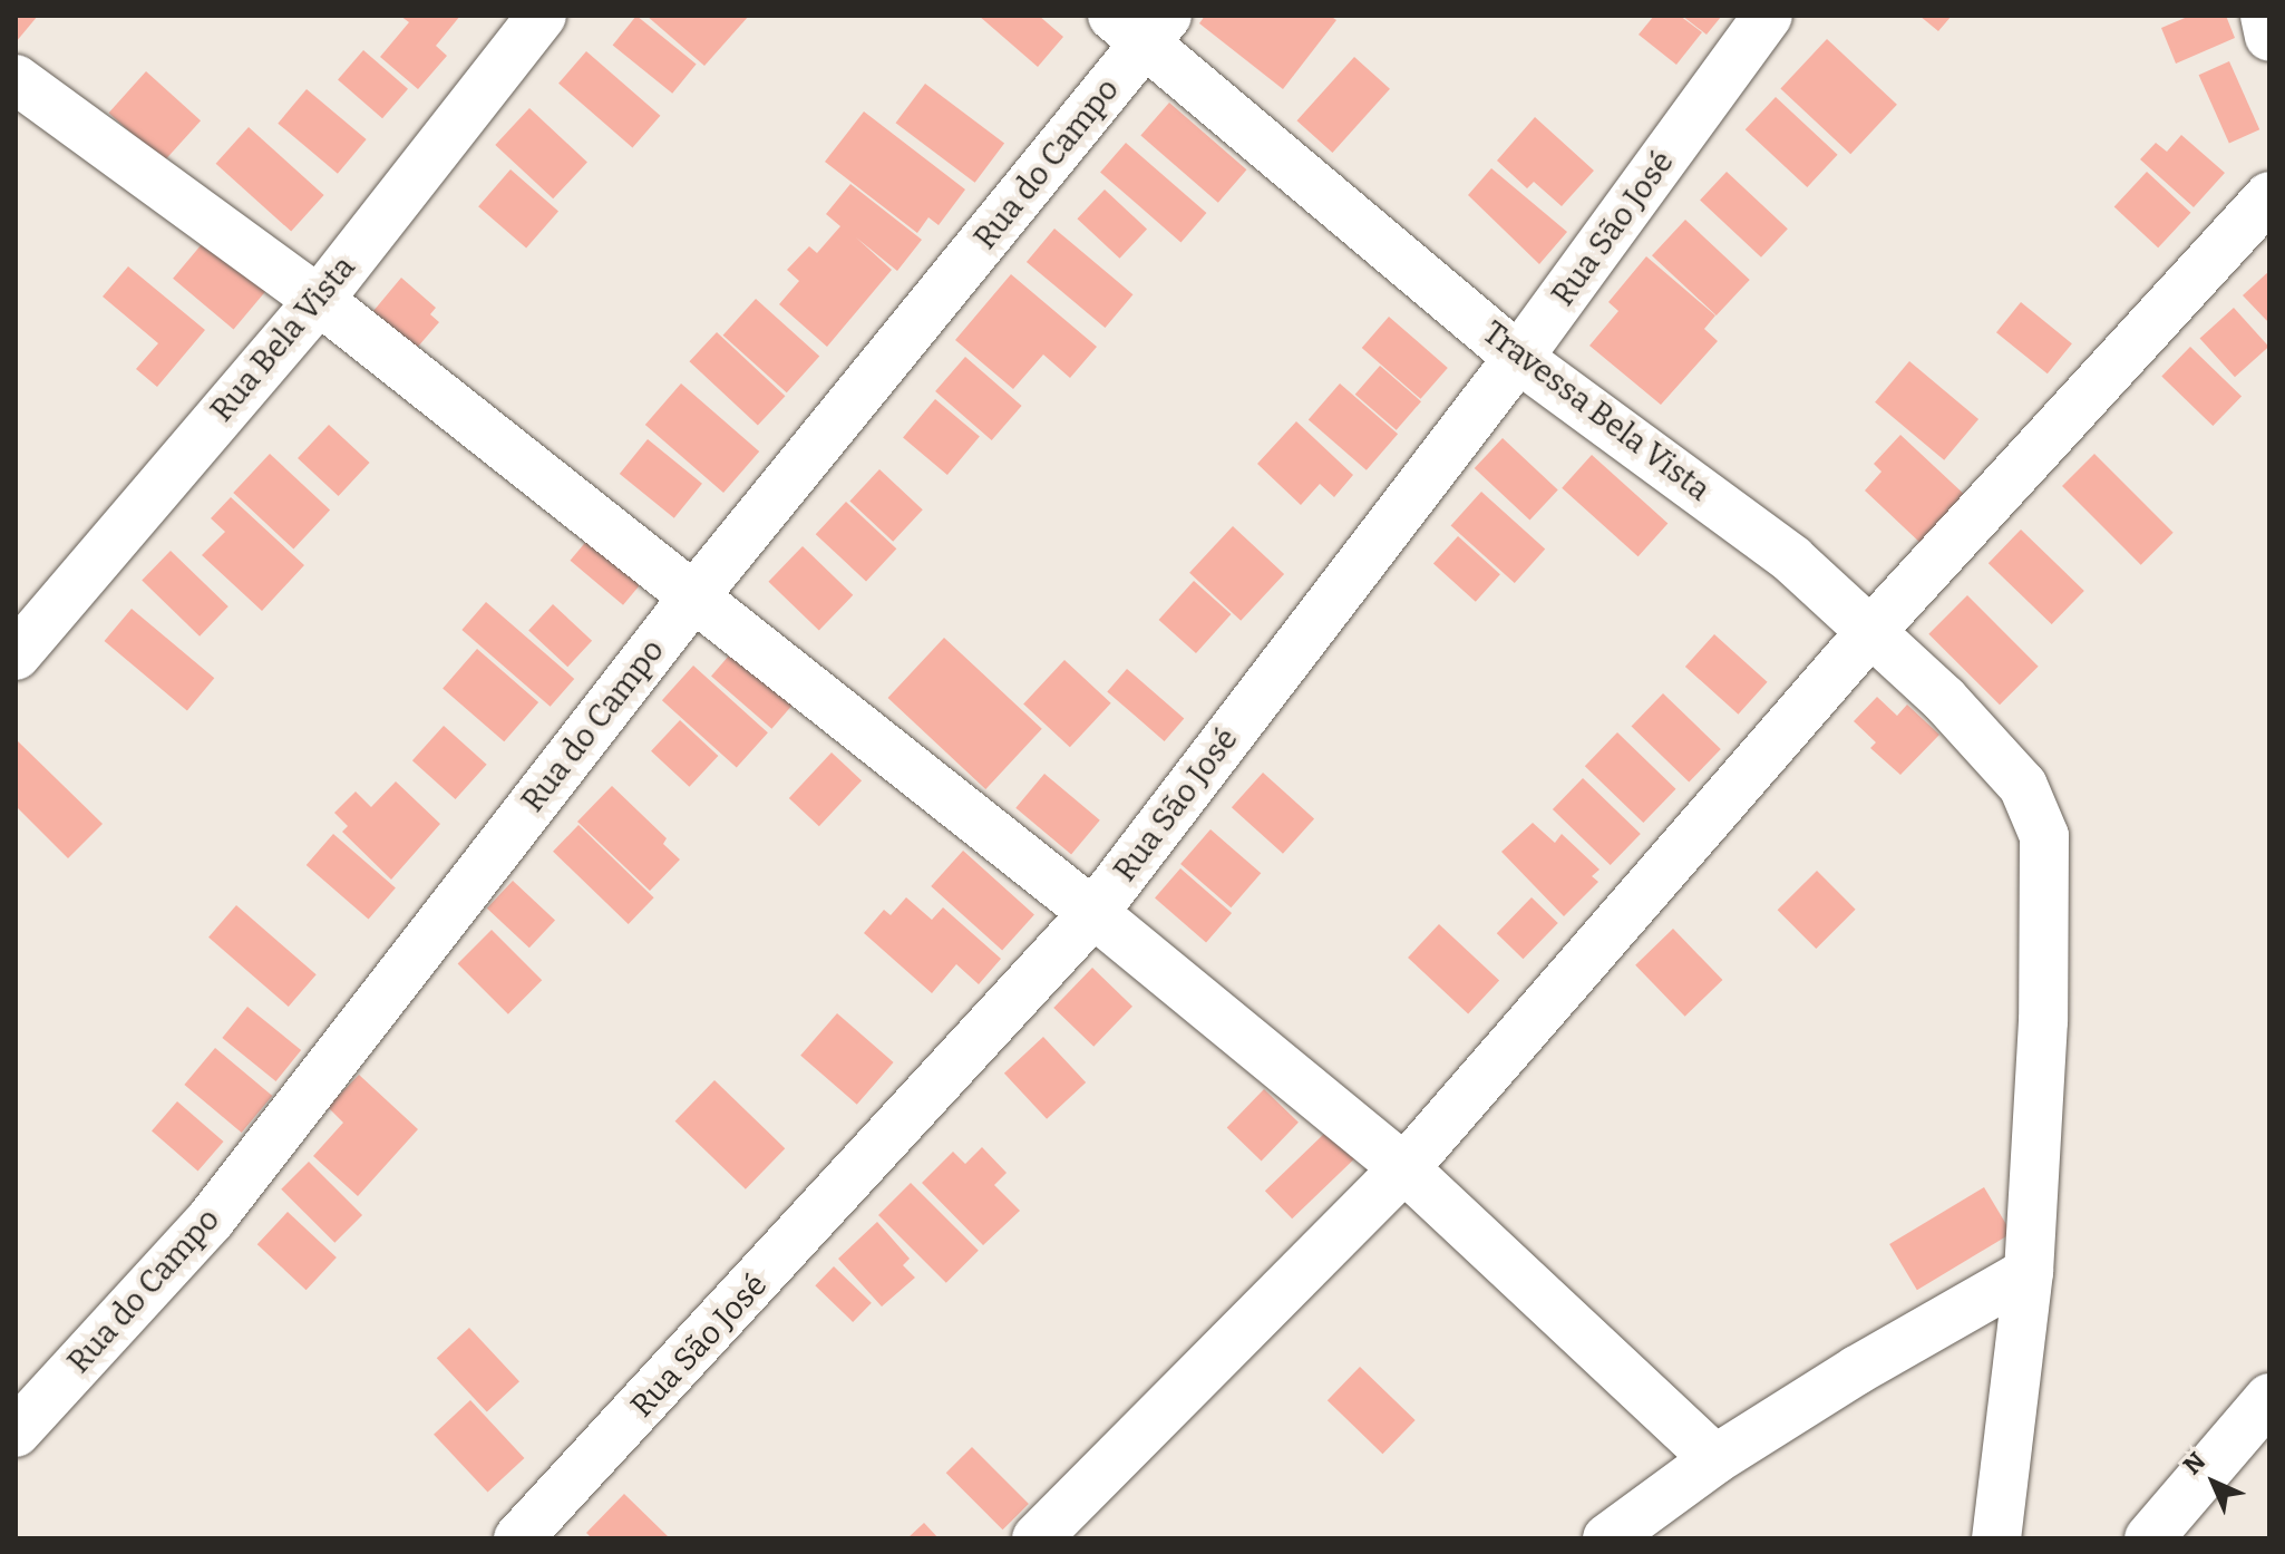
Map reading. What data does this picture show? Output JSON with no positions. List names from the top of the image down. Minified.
{"streets":{"street":["Rua do Campo","Rua São José","Rua Bela Vista","Travessa Bela Vista"]},"crossings":[["Rua do Campo","Travessa Bela Vista"],["Rua São José","Travessa Bela Vista"]],"north":"top left"}
